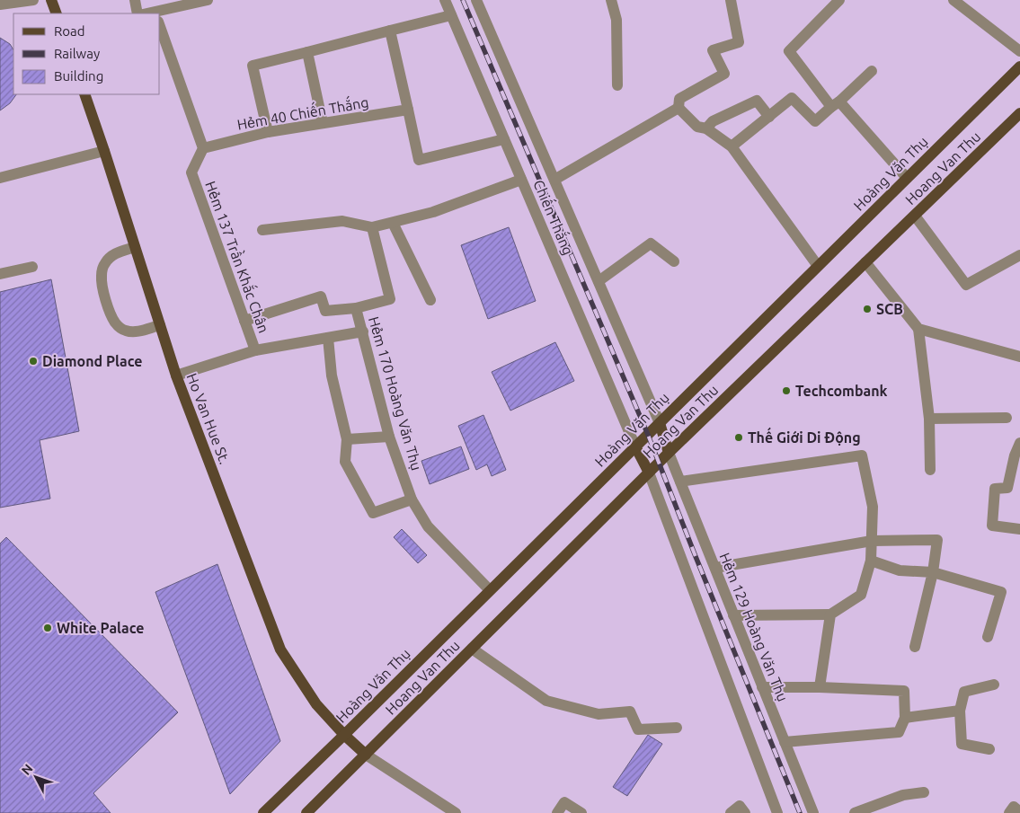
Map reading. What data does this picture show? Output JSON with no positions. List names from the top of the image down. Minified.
{"streets":{"main road":["Hoang Van Thu","Hoàng Văn Thụ","Ho Van Hue St."],"street":["Hẻm 40 Chiến Thắng","Chiến Thắng","Hẻm 137 Trần Khắc Chân","Hẻm 170 Hoàng Văn Thụ","Hẻm 129 Hoàng Văn Thụ"]},"crossings":[["Hẻm 40 Chiến Thắng","Hẻm 137 Trần Khắc Chân"],["Hoang Van Thu","Ho Van Hue St."],["Hoang Van Thu","Hẻm 129 Hoàng Văn Thụ"],["Hoàng Văn Thụ","Chiến Thắng"],["Hoàng Văn Thụ","Hẻm 170 Hoàng Văn Thụ"],["Hoàng Văn Thụ","Ho Van Hue St."],["Hẻm 137 Trần Khắc Chân","Hẻm 170 Hoàng Văn Thụ"]],"places":["SCB","Diamond Place","Techcombank","Thế Giới Di Động","White Palace"],"legend":["Road","Railway","Building"],"north":"top left"}
